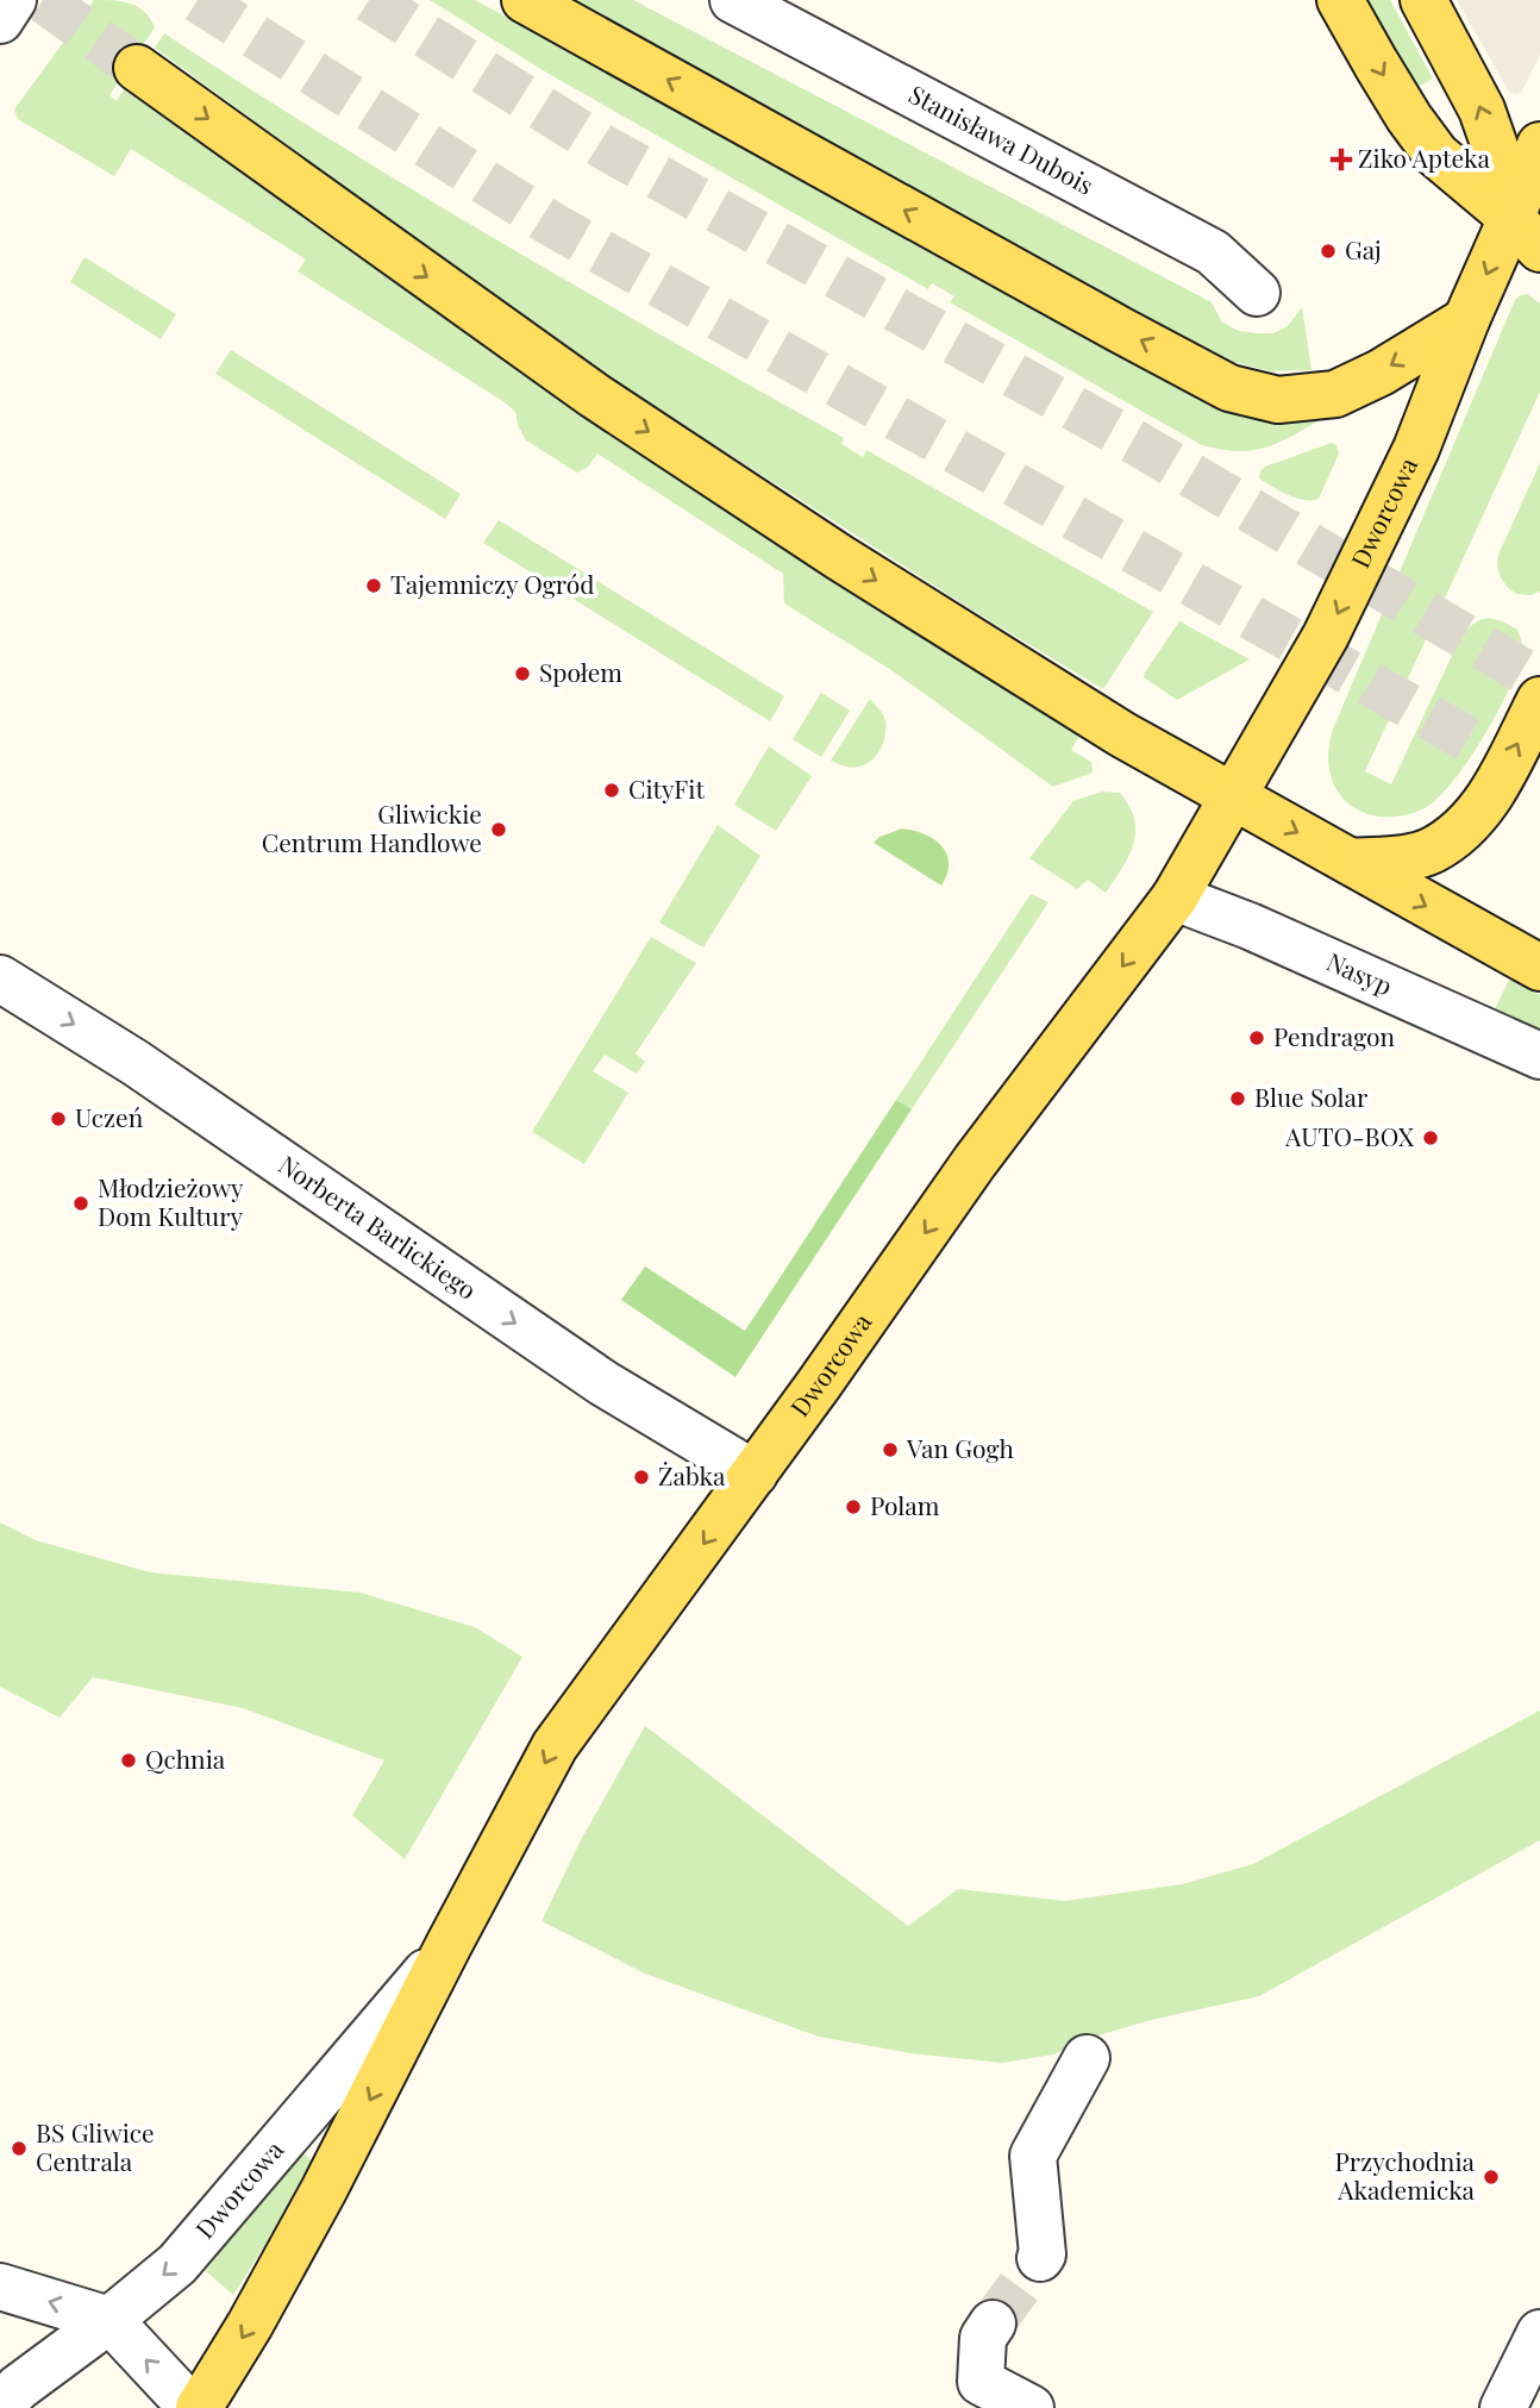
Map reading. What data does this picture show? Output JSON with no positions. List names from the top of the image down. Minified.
{"streets":{"main road":["Dworcowa"],"street":["Stanisława Dubois","Nasyp","Norberta Barlickiego"]},"crossings":[["Dworcowa","Nasyp"],["Dworcowa","Norberta Barlickiego"]],"one_way":["Dworcowa","Norberta Barlickiego"],"places":{"health":["Ziko Apteka"],"other":["Gaj","Tajemniczy Ogród","Społem","CityFit","Gliwickie Centrum Handlowe","Pendragon","Blue Solar","Uczeń","AUTO-BOX","Młodzieżowy Dom Kultury","Van Gogh","Żabka","Polam","Qchnia","BS Gliwice Centrala","Przychodnia Akademicka"]}}
